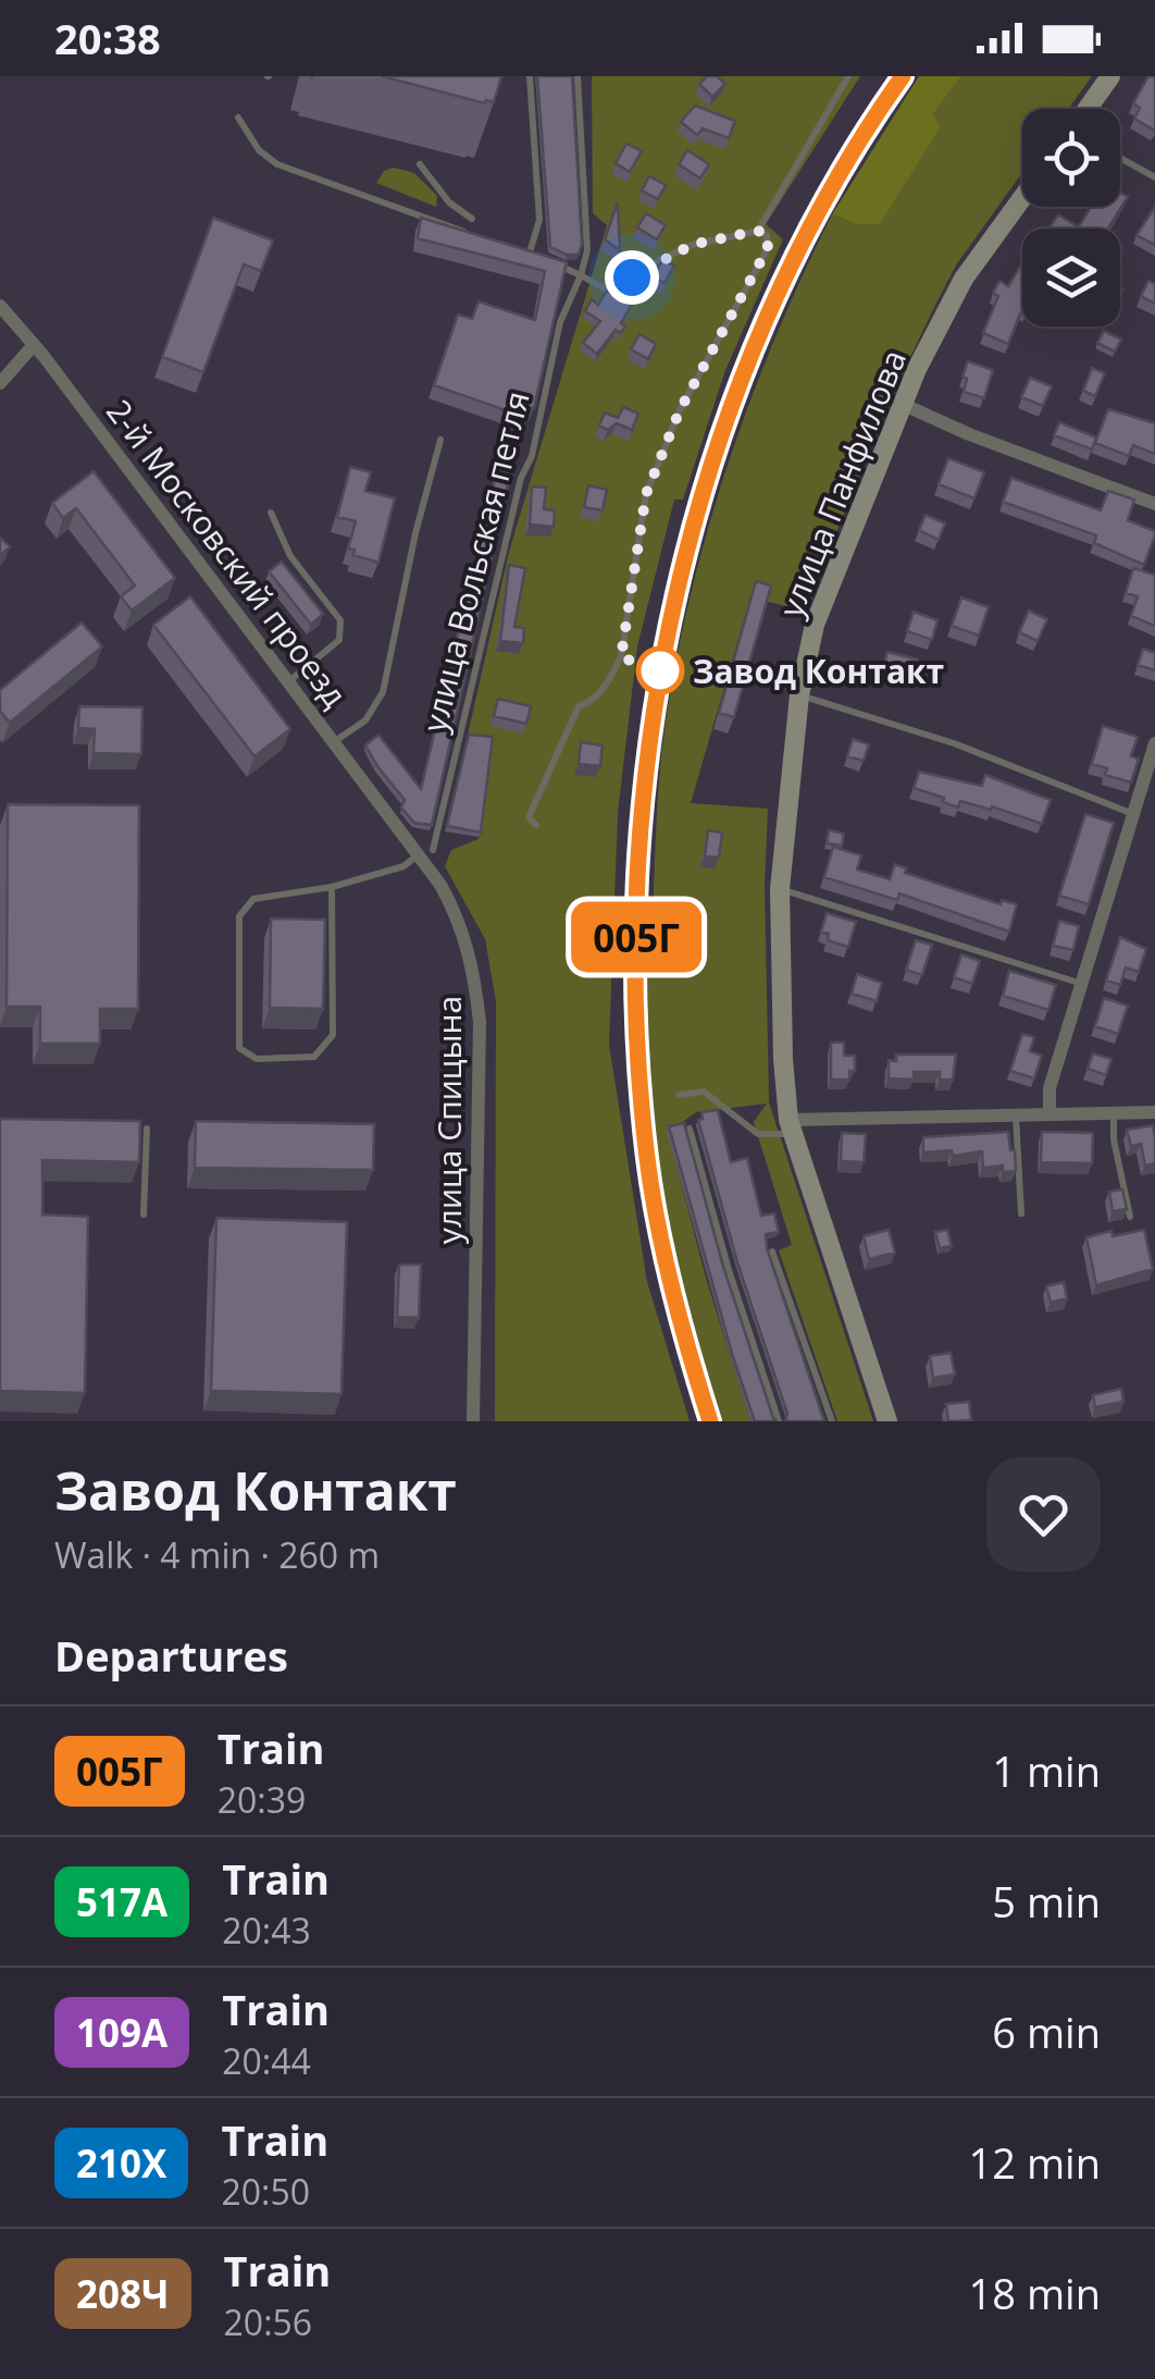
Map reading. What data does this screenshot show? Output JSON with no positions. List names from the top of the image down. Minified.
{"streets":{"main road":["улица Панфилова"],"street":["2-й Московский проезд","улица Спицына"],"lane":["улица Вольская петля"]},"crossings":[["2-й Московский проезд","улица Спицына"],["улица Вольская петля","улица Спицына"]],"places":["Завод Контакт"],"page":{"status":"20:38","on_map":"005Г","heading":[["Завод Контакт","Walk · 4 min · 260 m"],"Departures"],"list":[{"mark":"005Г","name":"Train","note":"20:39","value":"1 min"},{"mark":"517А","name":"Train","note":"20:43","value":"5 min"},{"mark":"109А","name":"Train","note":"20:44","value":"6 min"},{"mark":"210Х","name":"Train","note":"20:50","value":"12 min"},{"mark":"208Ч","name":"Train","note":"20:56","value":"18 min"}]}}
